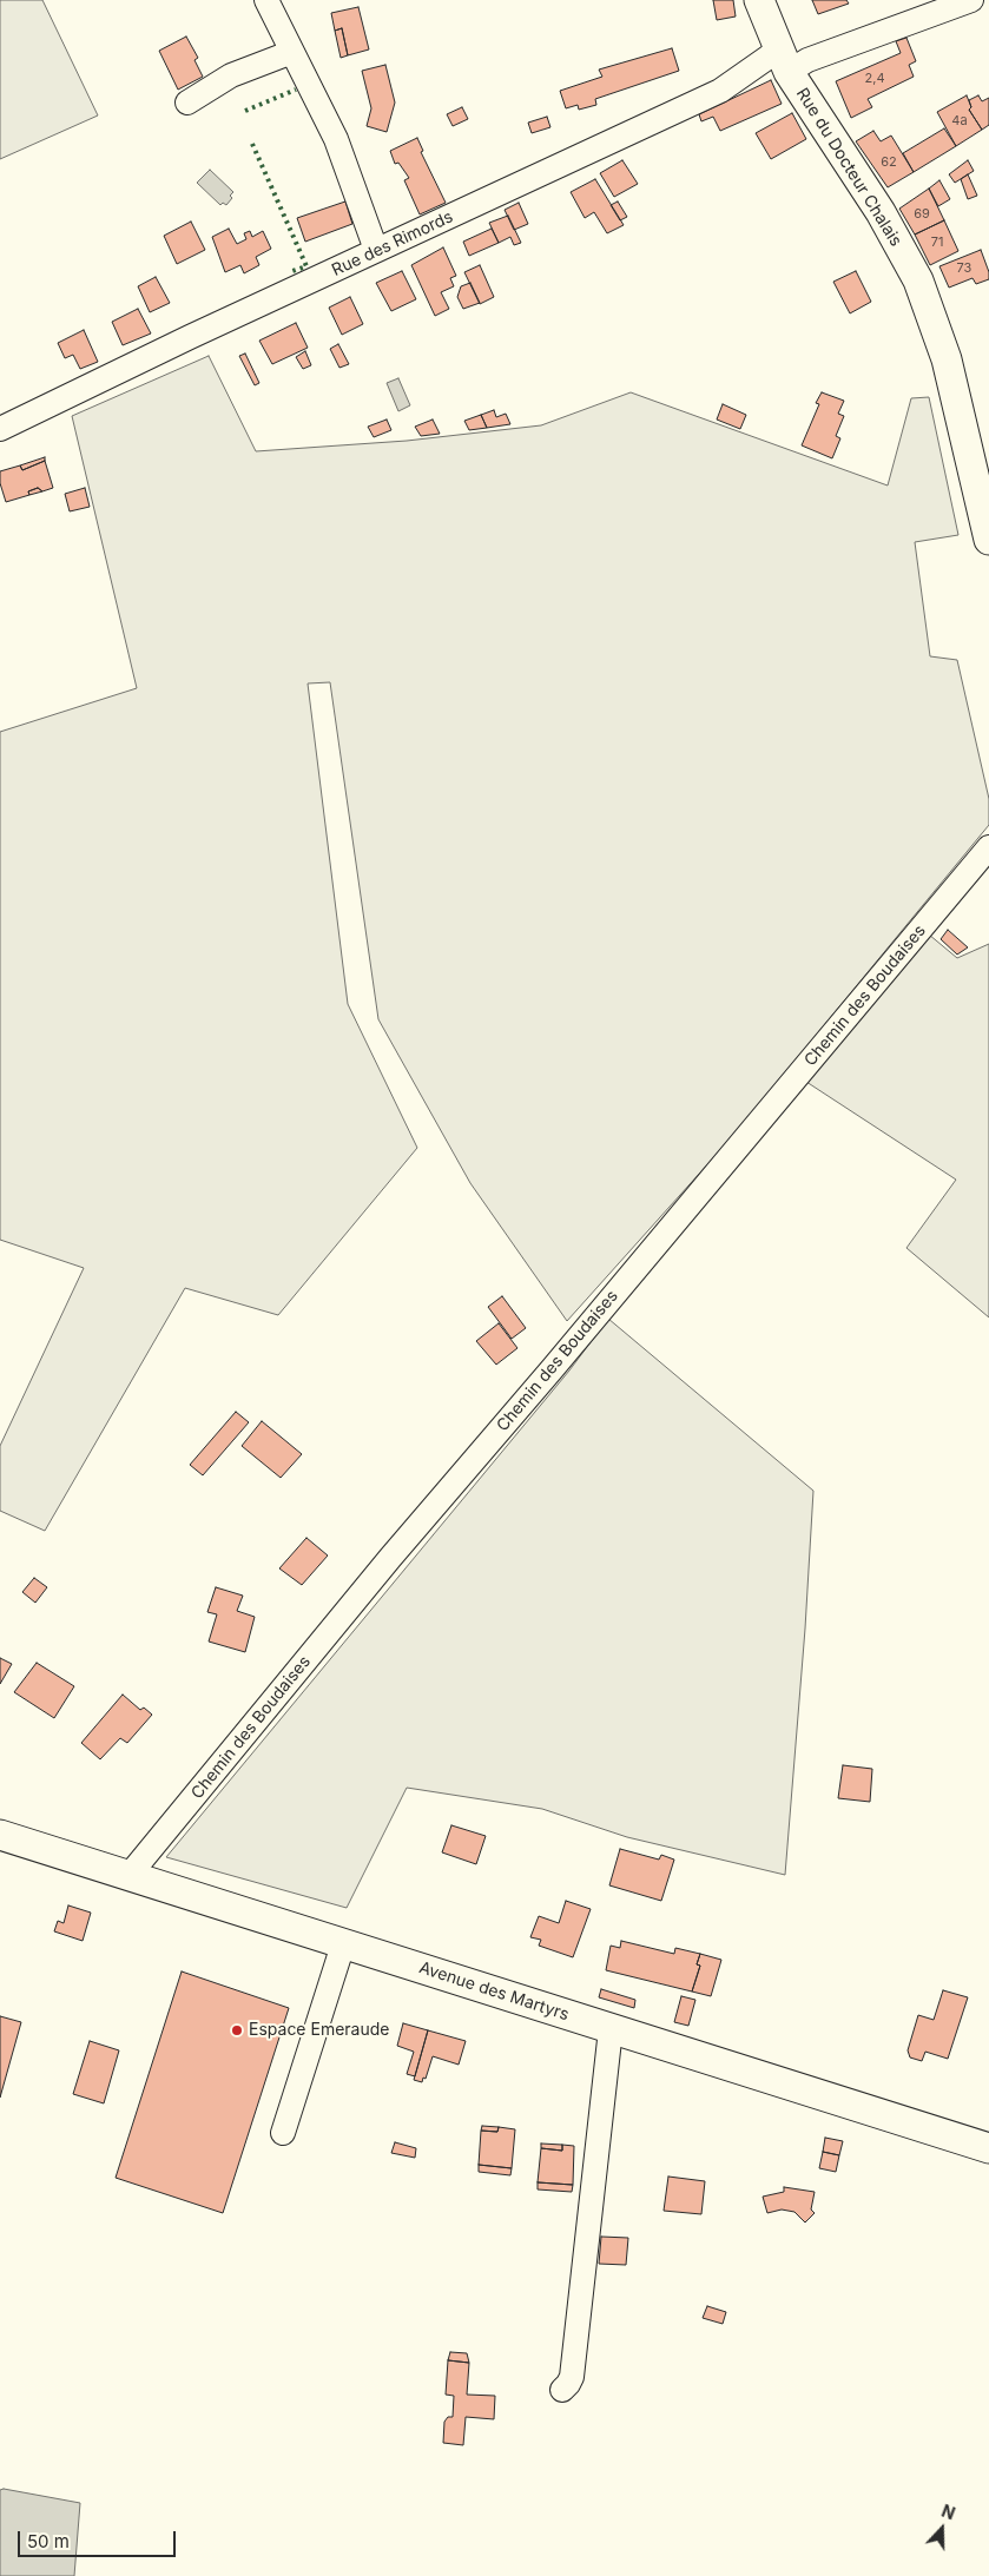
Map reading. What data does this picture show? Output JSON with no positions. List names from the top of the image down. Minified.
{"streets":{"main road":["Rue du Docteur Chalais","Avenue des Martyrs"],"street":["Rue des Rimords","Chemin des Boudaises"]},"crossings":[["Rue du Docteur Chalais","Rue des Rimords"],["Chemin des Boudaises","Avenue des Martyrs"]],"places":["Espace Emeraude"],"house_numbers":["2,4","4a","62","69","71","73"],"scale_bar":"50 m","north":"top"}
